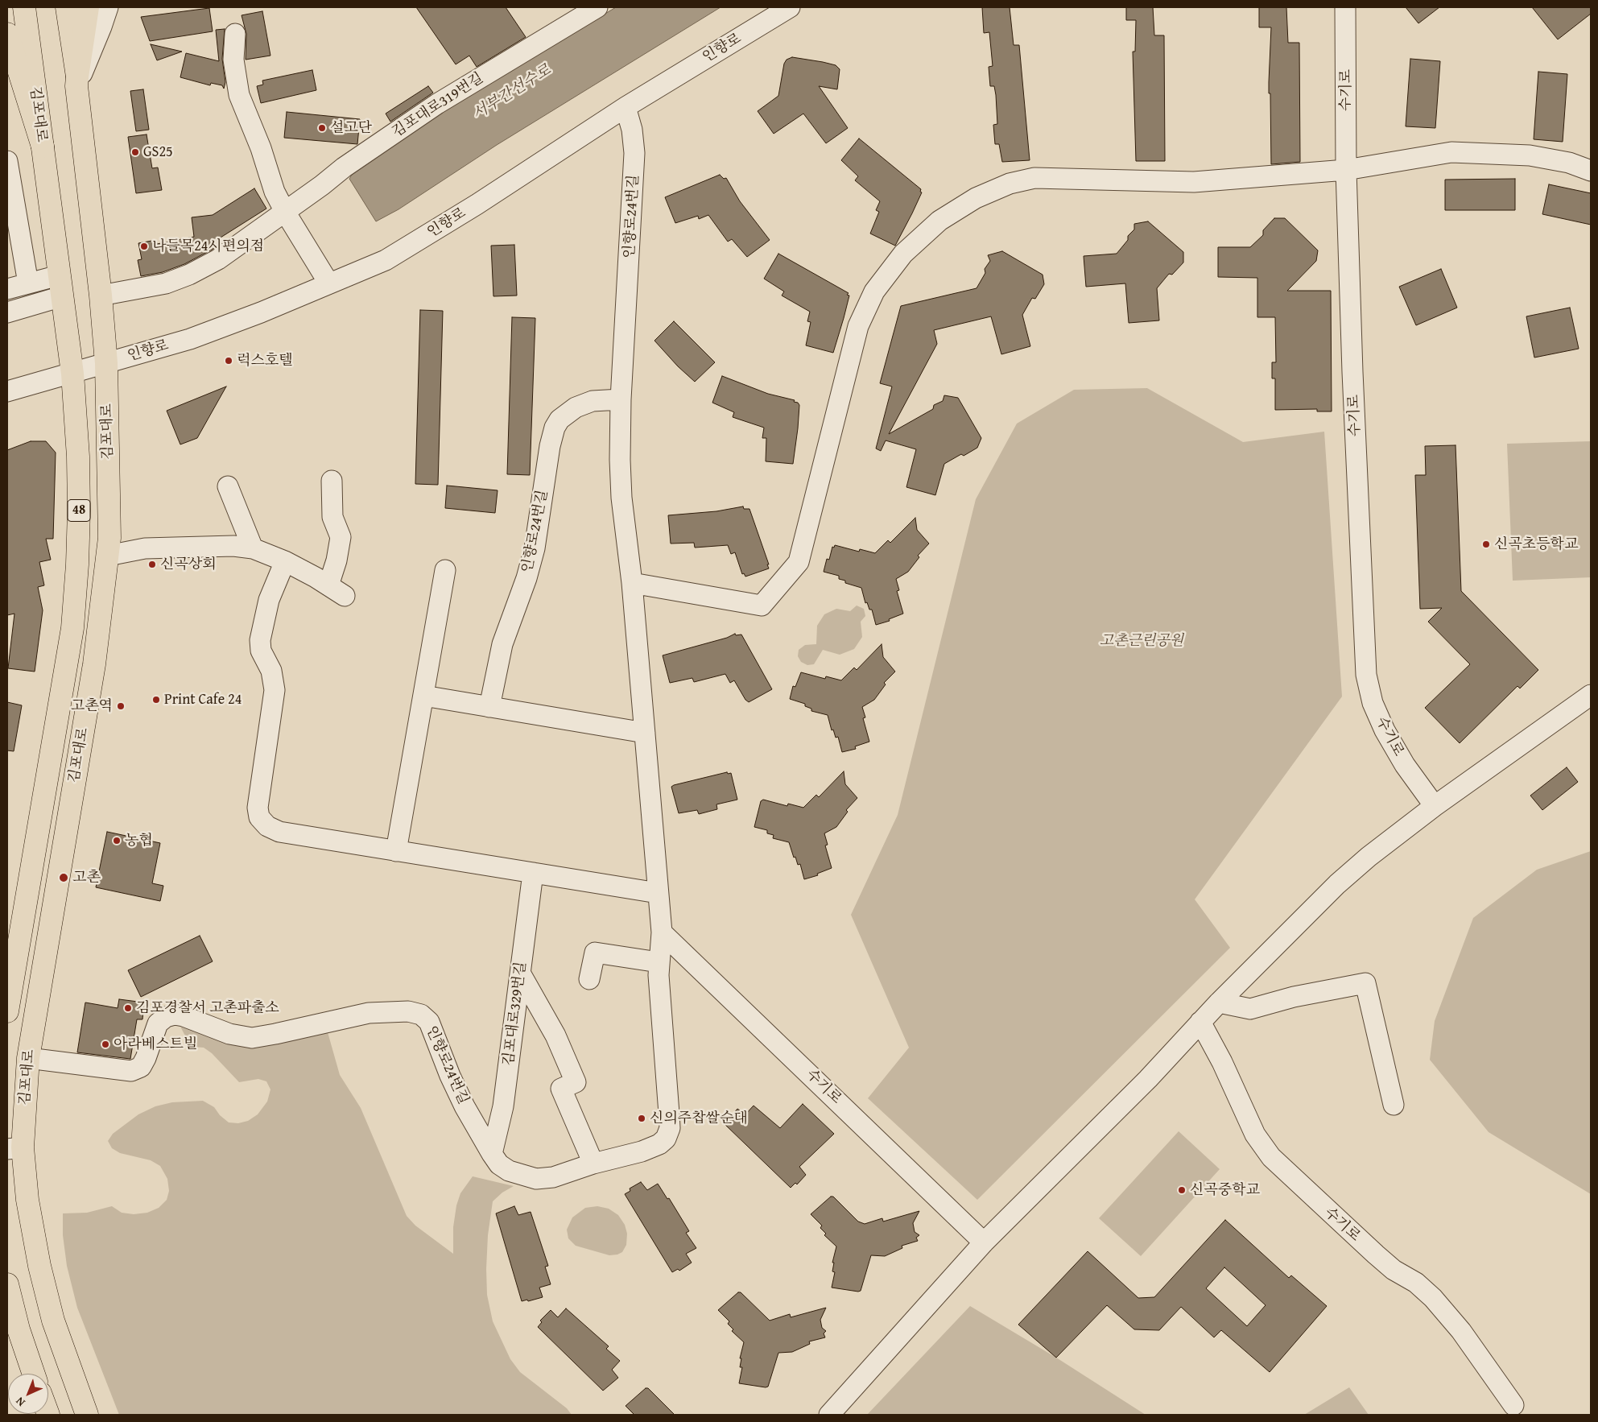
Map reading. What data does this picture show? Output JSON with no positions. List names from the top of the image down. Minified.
{"streets":{"main road":["김포대로","48"],"street":["인향로","수기로","김포대로319번길","인향로24번길","김포대로329번길"]},"crossings":[["인향로","김포대로"],["인향로","인향로24번길"],["수기로","인향로24번길"],["김포대로319번길","김포대로"],["김포대로","인향로24번길"],["인향로24번길","김포대로329번길"]],"water":["서부간선수로"],"parks":["고촌근린공원"],"places":["설고단","GS25","나들목24시편의점","럭스호텔","신곡초등학교","신곡상회","Print Cafe 24","고촌역","농협","고촌","김포경찰서 고촌파출소","아라베스트빌","신의주찹쌀순대","신곡중학교"],"north":"bottom left"}
